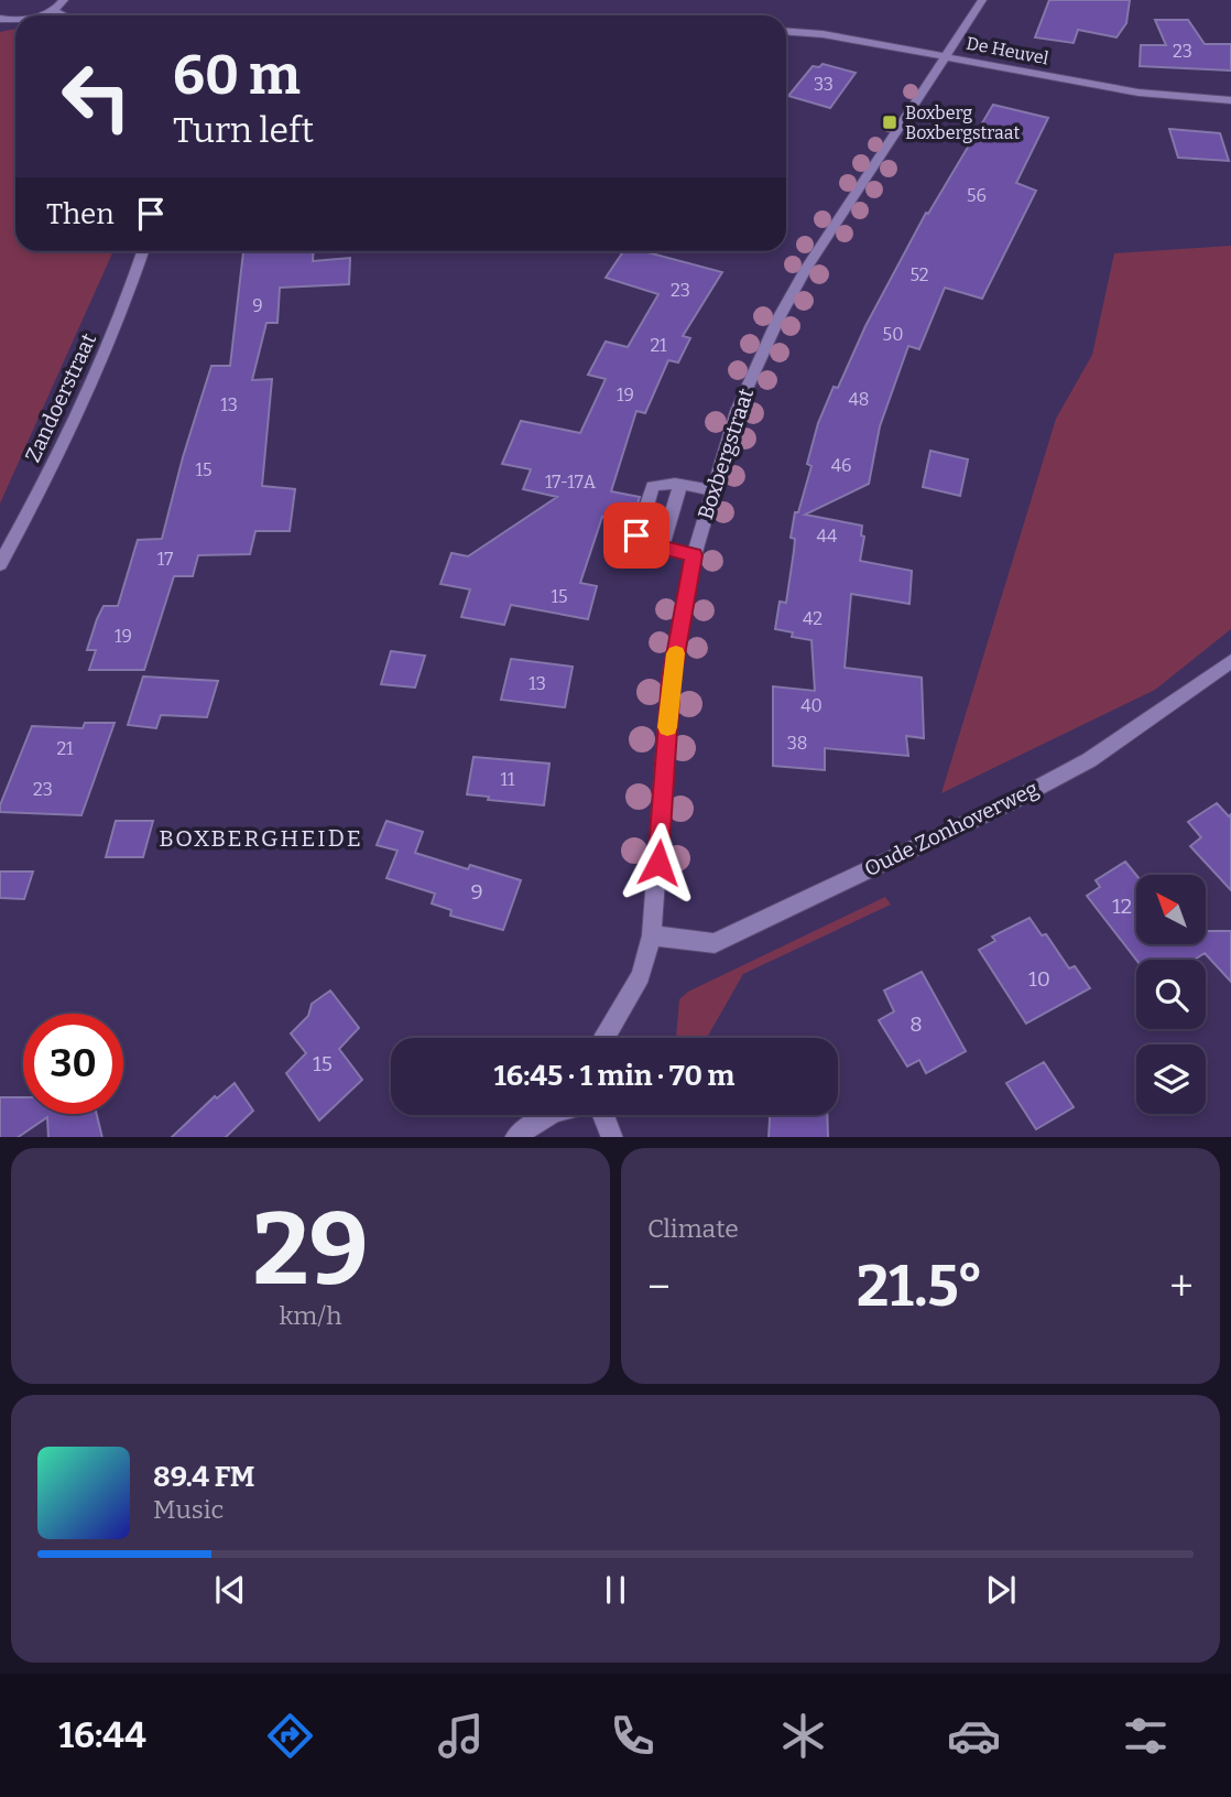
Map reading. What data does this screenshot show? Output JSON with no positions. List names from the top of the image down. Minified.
{"streets":{"street":["De Heuvel","Zandoerstraat","Boxbergstraat","Oude Zonhoverweg"]},"crossings":[["De Heuvel","Boxbergstraat"],["Boxbergstraat","Oude Zonhoverweg"]],"districts":["BOXBERGHEIDE"],"places":{"transit":["Boxberg Boxbergstraat"]},"house_numbers":["23","33","56","52","23","9","50","21","19","48","13","46","15","17-17A","44","17","15","42","19","13","40","38","21","11","23","9","12","10","8","15"],"north":"top left","page":{"turn":["60 m","Turn left"],"then":"Then","limit":"30","trip":"16:45 · 1 min · 70 m","tile":[["29","km/h"],"Climate"],"heat":["−","21.5°","+"],"song":["89.4 FM","Music"],"tabs":"16:44"}}
